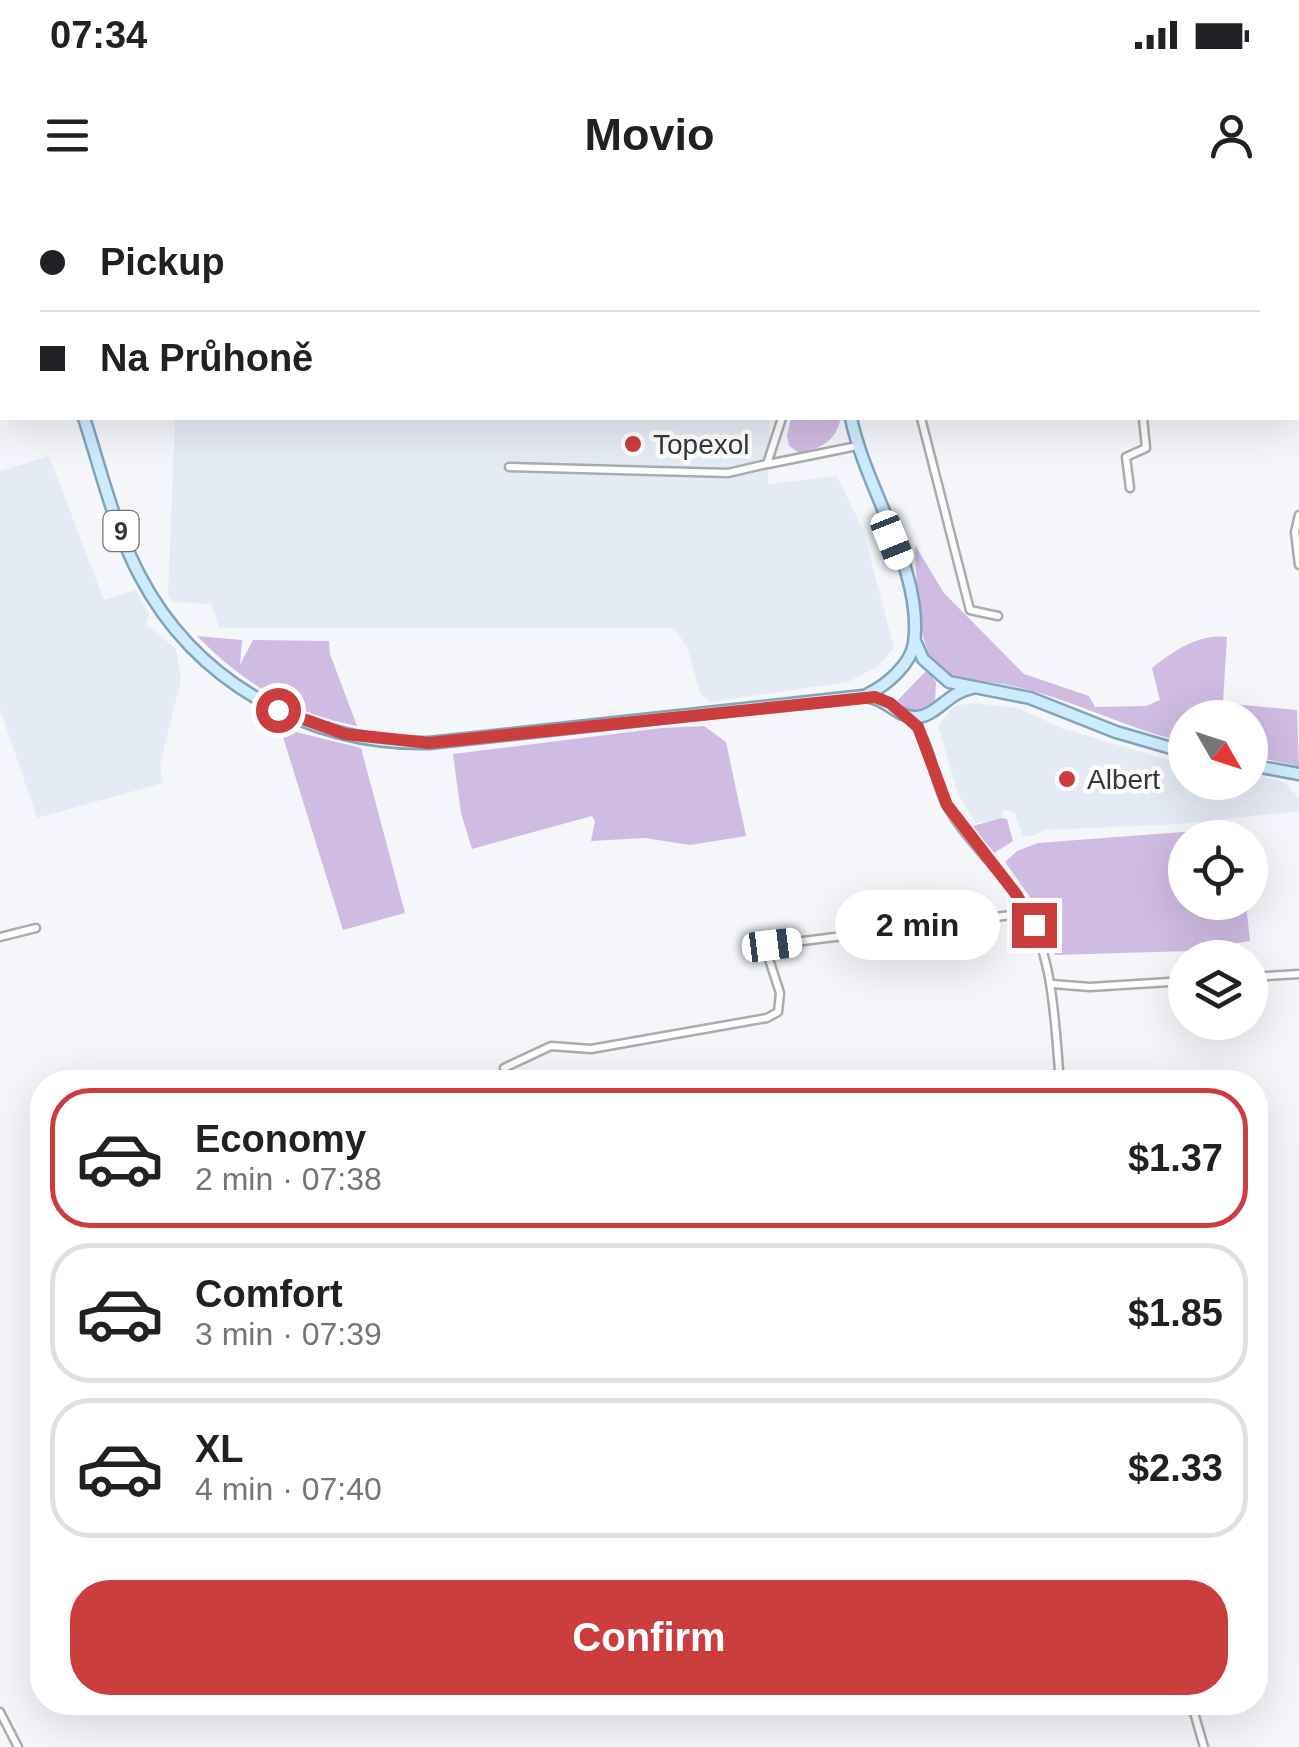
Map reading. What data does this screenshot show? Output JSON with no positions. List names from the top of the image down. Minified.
{"streets":{"main road":["9"]},"places":["Topexol","Albert"],"north":"bottom right","page":{"status":"07:34","header":"Movio","banner":["Pickup","Na Průhoně"],"bubble":"2 min","list":[{"name":"Economy","note":"2 min · 07:38","value":"$1.37"},{"name":"Comfort","note":"3 min · 07:39","value":"$1.85"},{"name":"XL","note":"4 min · 07:40","value":"$2.33"}],"buttons":"Confirm"}}
